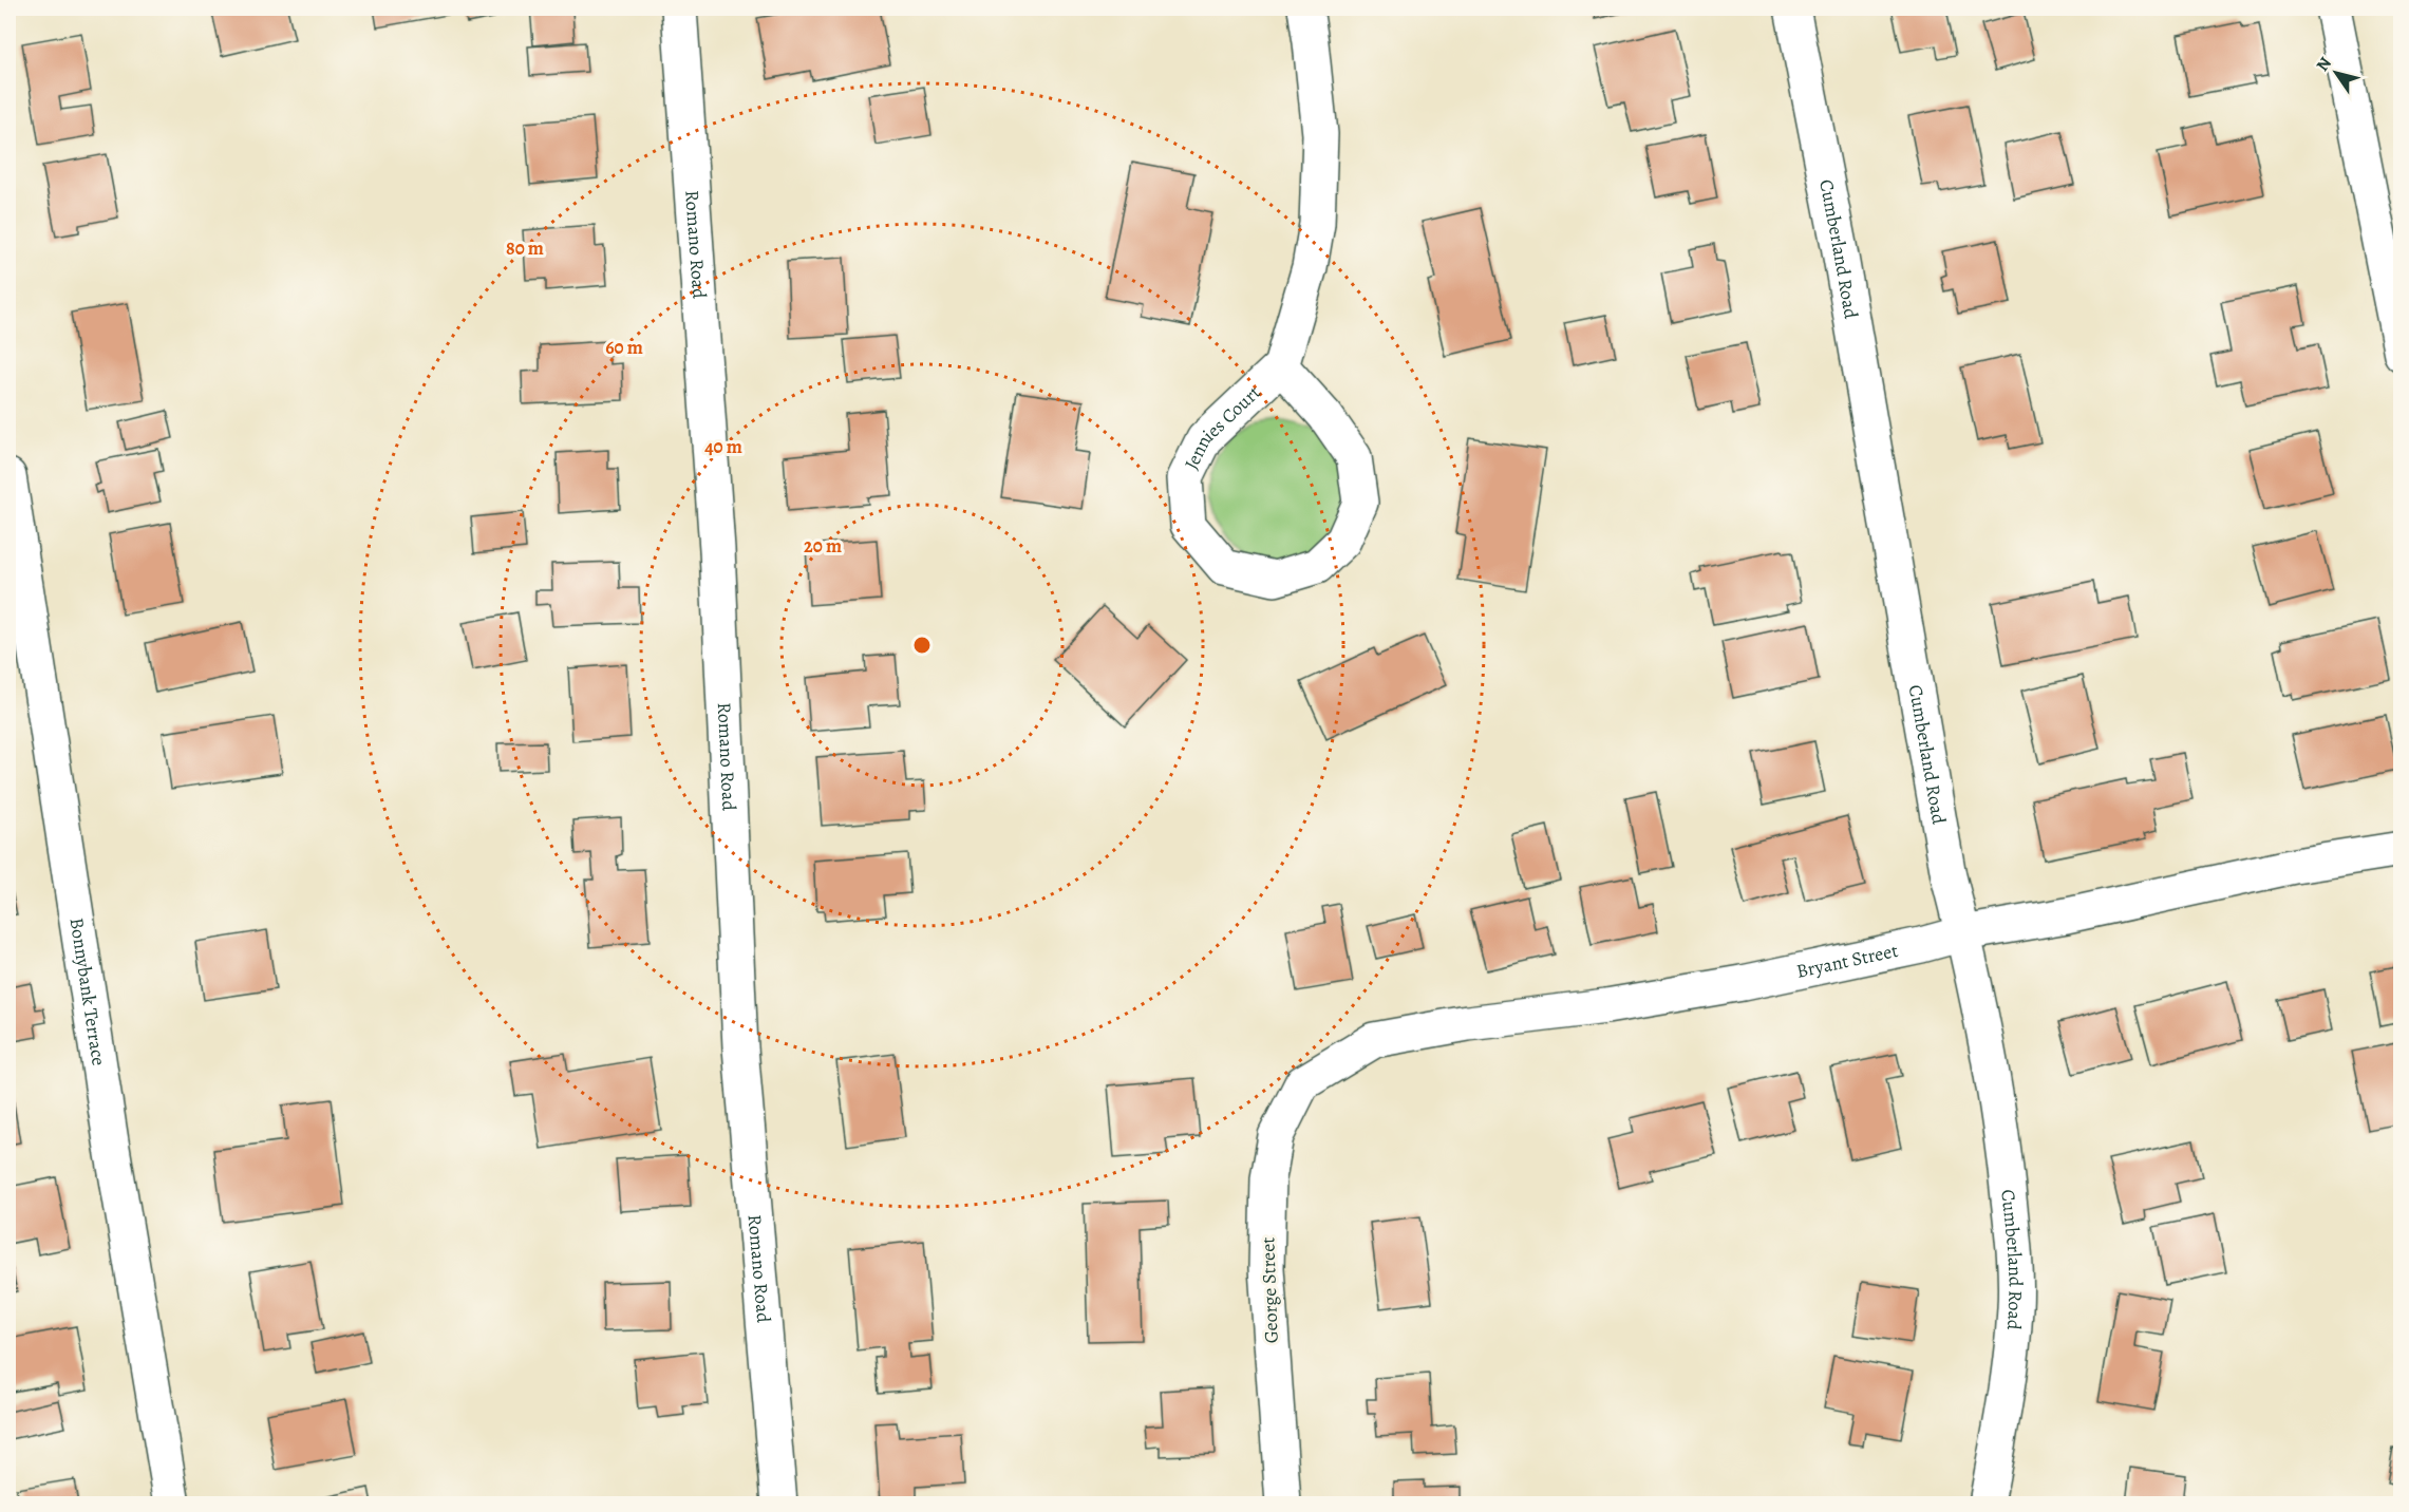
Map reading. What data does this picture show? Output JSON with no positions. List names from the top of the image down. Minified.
{"streets":{"street":["Romano Road","Cumberland Road","Jennies Court","Bryant Street","Bonnybank Terrace","George Street"]},"crossings":[["Cumberland Road","Bryant Street"],["Bryant Street","George Street"]],"north":"top left","rings":["80 m","60 m","40 m","20 m"]}
